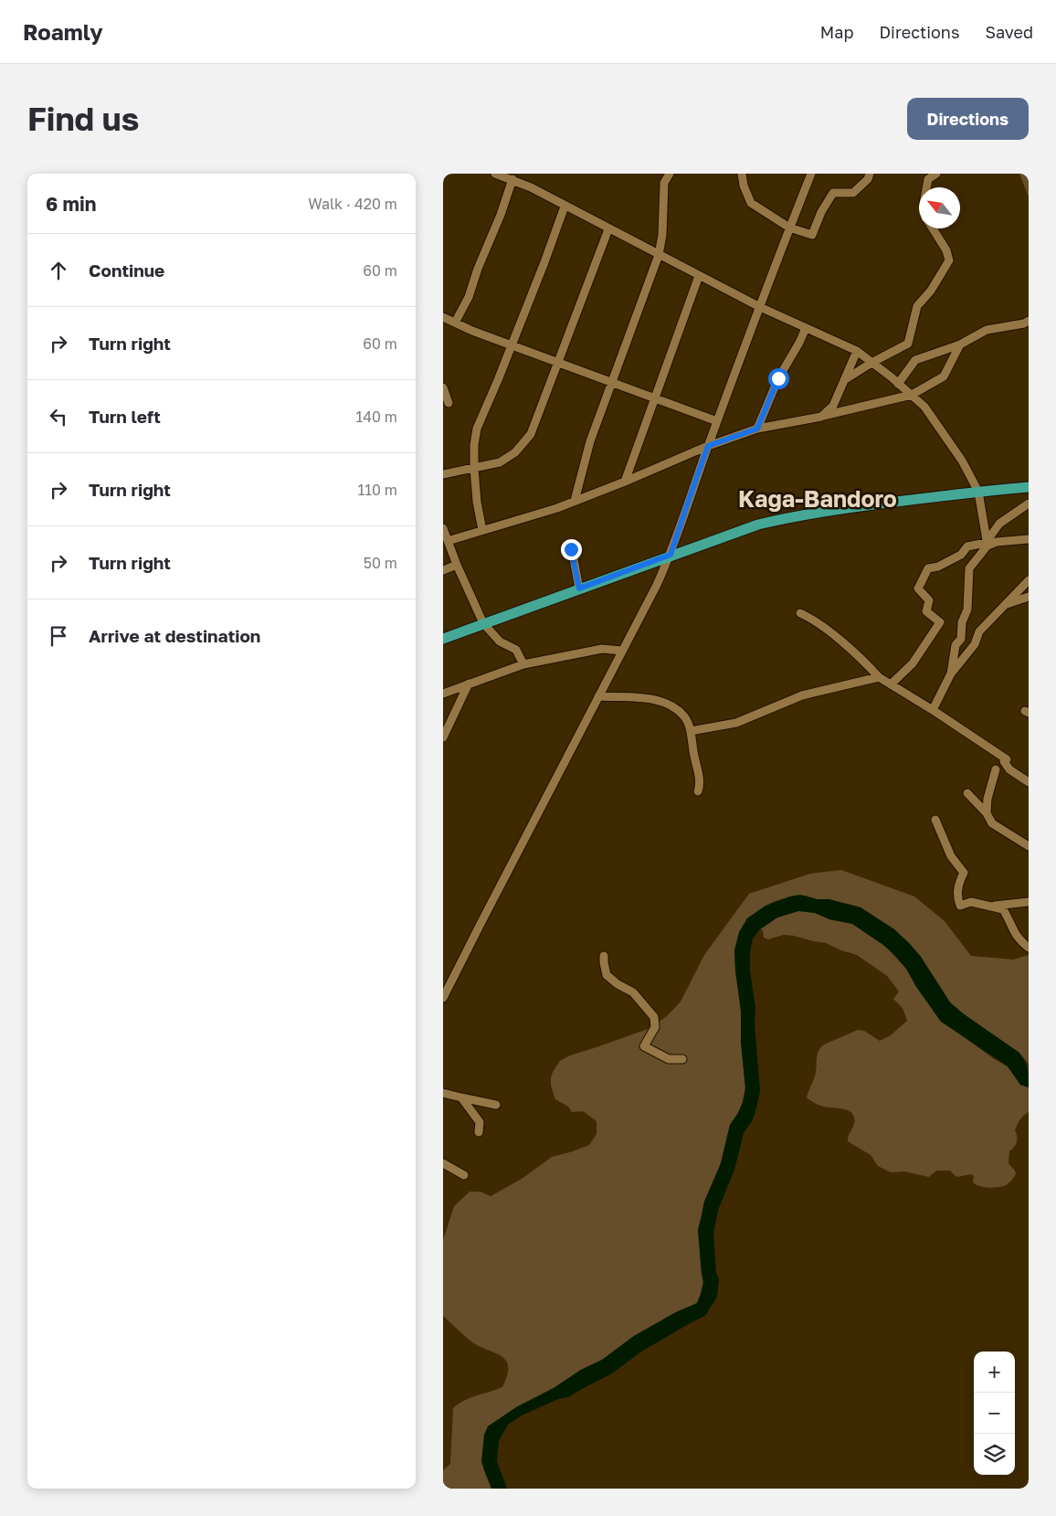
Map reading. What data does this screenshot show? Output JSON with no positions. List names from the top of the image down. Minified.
{"districts":["Kaga-Bandoro"],"north":"top left","page":{"header":"Roamly","nav":["Map","Directions","Saved"],"buttons":"Directions","title":"Find us","heading":["6 min","Walk · 420 m"],"list":[["Continue","60 m"],["Turn right","60 m"],["Turn left","140 m"],["Turn right","110 m"],["Turn right","50 m"],"Arrive at destination"],"map_buttons":["+","−"]}}
